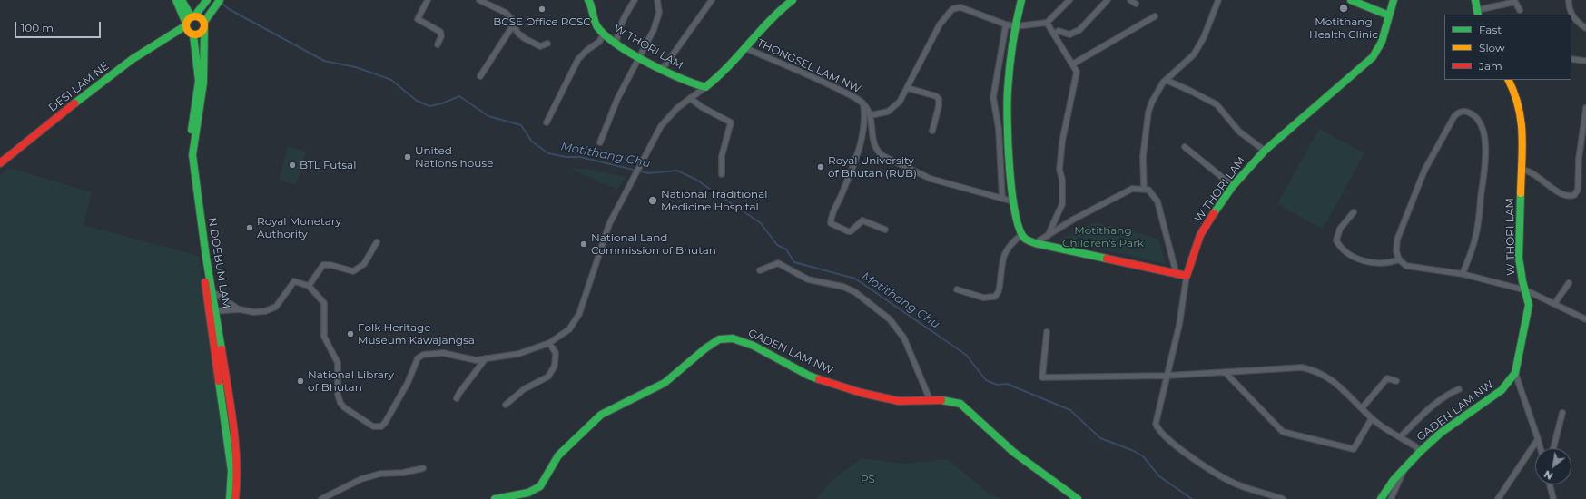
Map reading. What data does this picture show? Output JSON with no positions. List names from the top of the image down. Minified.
{"streets":{"main road":["W THORI LAM","DESI LAM NE","N DOEBUM LAM","GADEN LAM NW"],"street":["THONGSEL LAM NW"]},"crossings":[["W THORI LAM","GADEN LAM NW"],["DESI LAM NE","N DOEBUM LAM"]],"water":["Motithang Chu"],"parks":["Motithang Children's Park","PS"],"places":["Motithang Health Clinic","BCSE Office RCSC","United Nations house","BTL Futsal","Royal University of Bhutan (RUB)","National Traditional Medicine Hospital","Royal Monetary Authority","National Land Commission of Bhutan","Folk Heritage Museum Kawajangsa","National Library of Bhutan"],"legend":["Fast","Slow","Jam"],"scale_bar":"100 m","north":"bottom left"}
